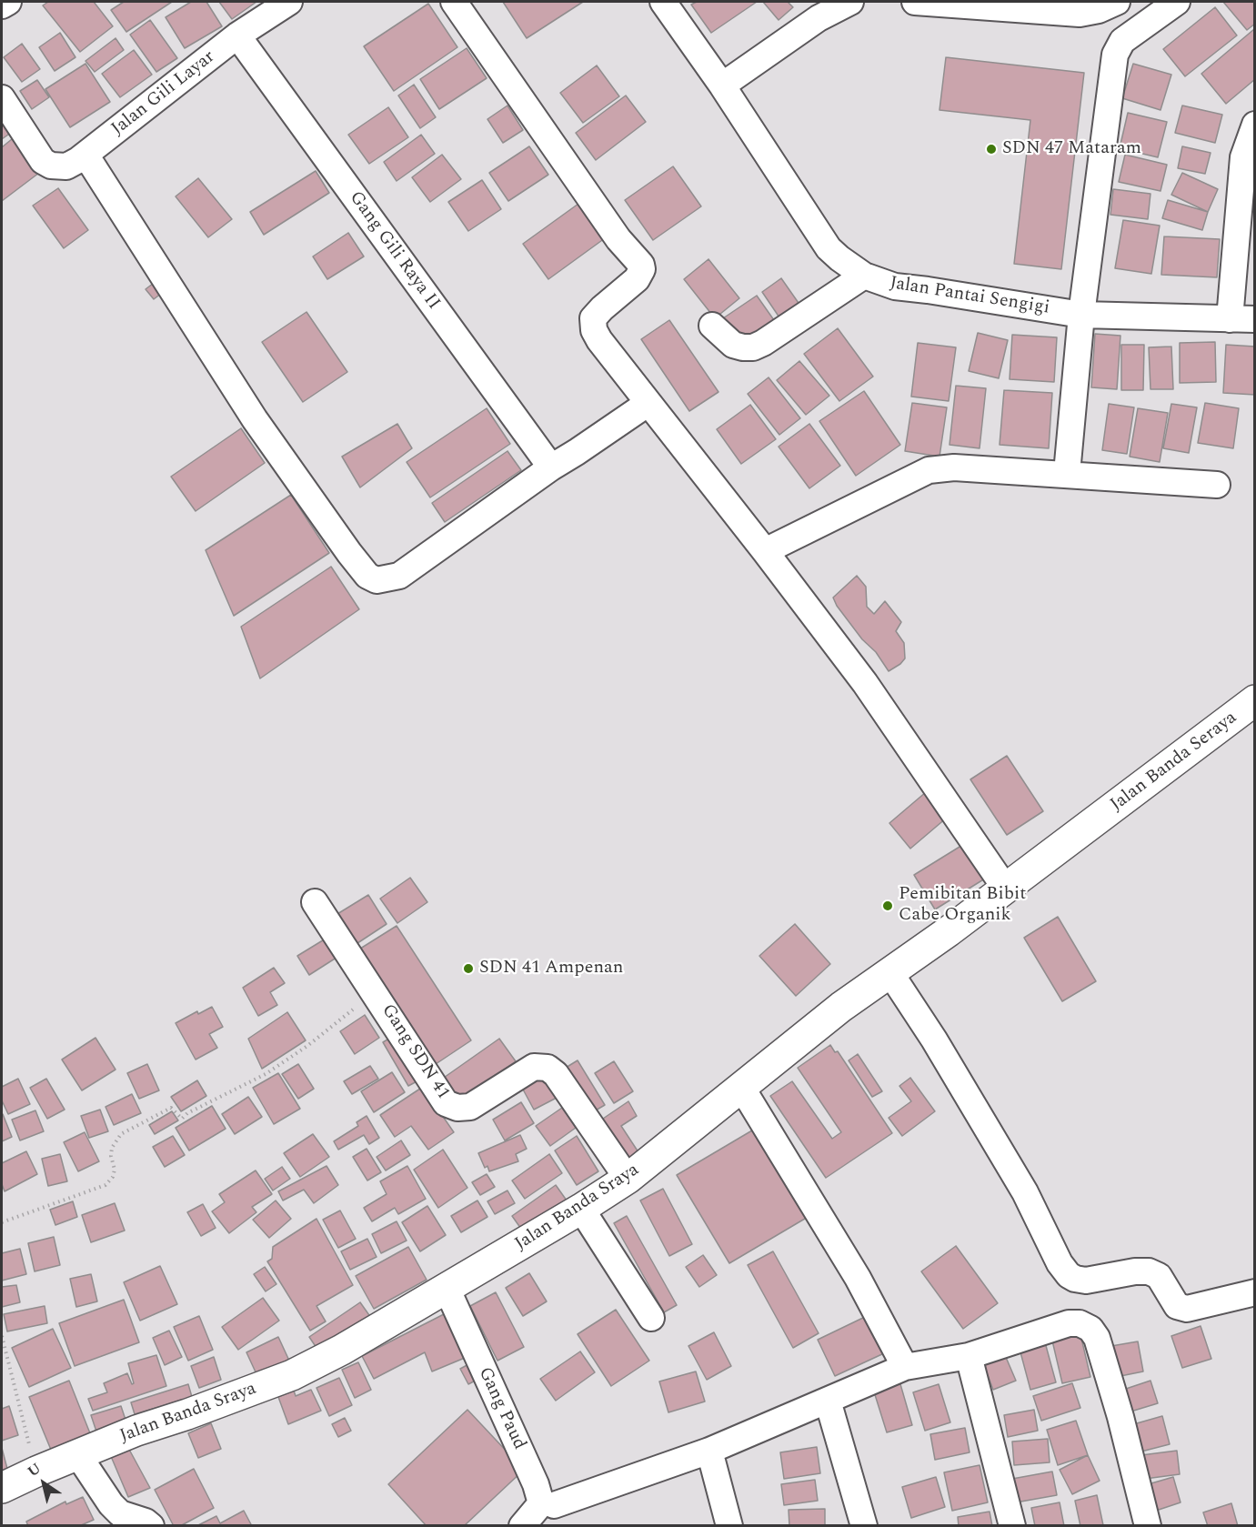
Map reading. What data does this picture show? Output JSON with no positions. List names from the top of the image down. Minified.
{"streets":{"street":["Jalan Gili Layar","Gang Gili Raya II","Jalan Pantai Sengigi","Jalan Banda Seraya","Gang SDN 41","Jalan Banda Sraya","Gang Paud"]},"crossings":[["Jalan Gili Layar","Gang Gili Raya II"],["Jalan Banda Seraya","Jalan Banda Sraya"],["Gang SDN 41","Jalan Banda Sraya"],["Jalan Banda Sraya","Gang Paud"]],"places":["SDN 47 Mataram","Pemibitan Bibit Cabe Organik","SDN 41 Ampenan"],"north":"top left"}
